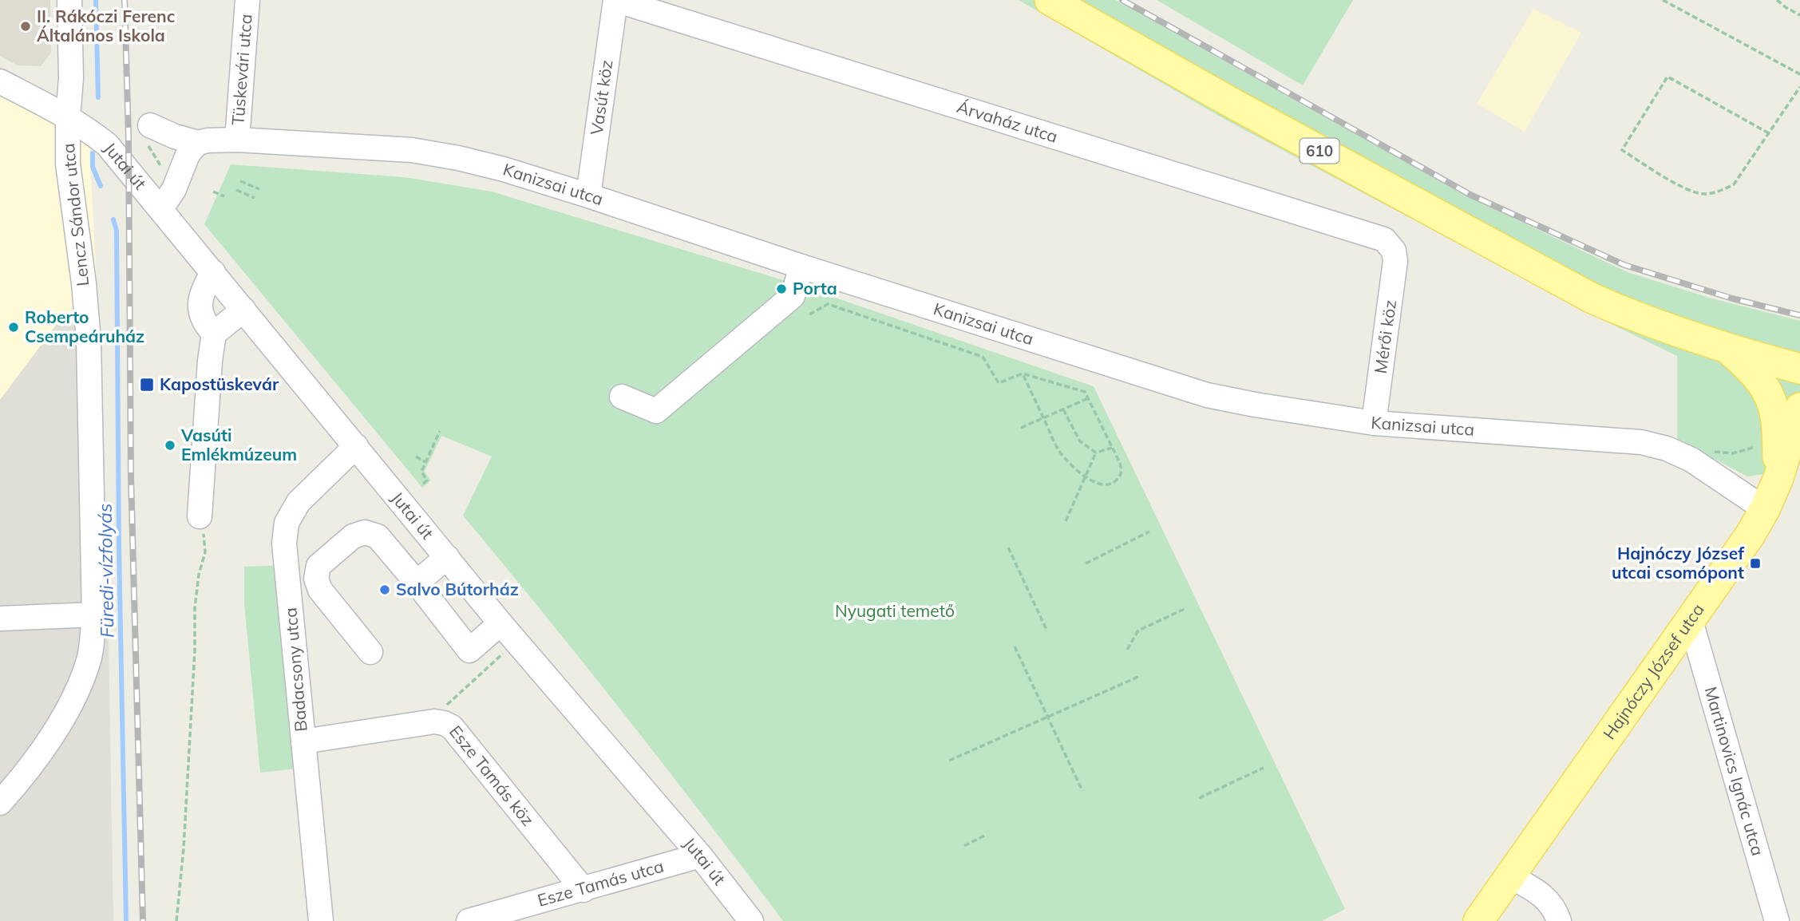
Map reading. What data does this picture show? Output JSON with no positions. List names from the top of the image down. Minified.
{"streets":{"main road":["610","Hajnóczy József utca"],"street":["Tüskevári utca","Vasút köz","Árvaház utca","Jutai út","Kanizsai utca","Lencz Sándor utca","Mérői köz","Badacsony utca","Martinovics Ignác utca","Esze Tamás köz","Esze Tamás utca"]},"crossings":[["Tüskevári utca","Kanizsai utca"],["Vasút köz","Árvaház utca"],["Vasút köz","Kanizsai utca"],["Árvaház utca","Mérői köz"],["Jutai út","Lencz Sándor utca"],["Jutai út","Badacsony utca"],["Jutai út","Esze Tamás utca"],["Kanizsai utca","Mérői köz"],["Kanizsai utca","Hajnóczy József utca"],["Badacsony utca","Esze Tamás köz"],["Hajnóczy József utca","Martinovics Ignác utca"],["Esze Tamás köz","Esze Tamás utca"]],"water":["Füredi-vízfolyás"],"parks":["Nyugati temető"],"places":{"other":["II. Rákóczi Ferenc Általános Iskola","Porta","Roberto Csempeáruház","Vasúti Emlékmúzeum","Salvo Bútorház"],"transit":["Kapostüskevár","Hajnóczy József utcai csomópont"]}}
